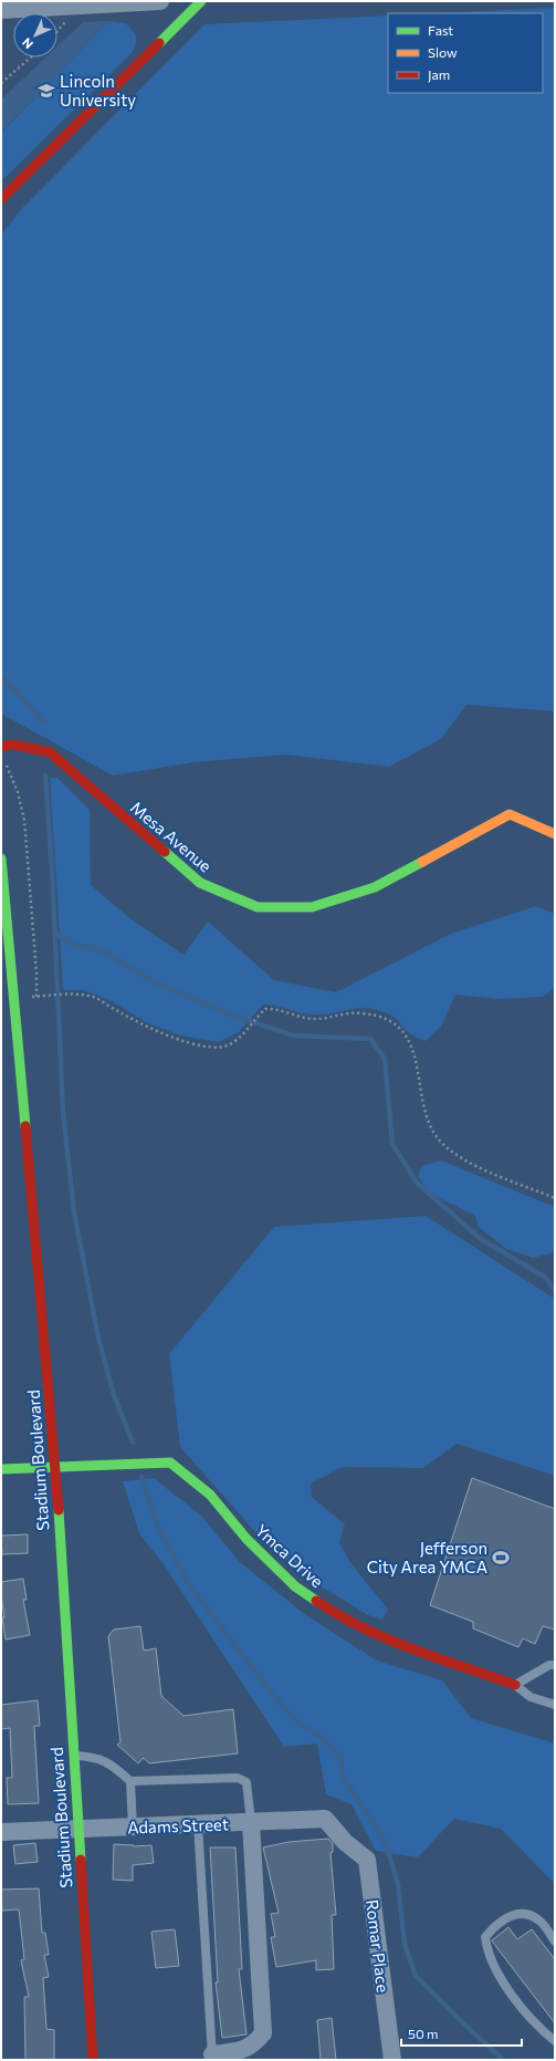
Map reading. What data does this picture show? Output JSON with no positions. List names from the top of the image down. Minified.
{"streets":{"street":["Mesa Avenue","Stadium Boulevard","Ymca Drive","Adams Street","Romar Place"]},"crossings":[["Stadium Boulevard","Ymca Drive"],["Stadium Boulevard","Adams Street"],["Adams Street","Romar Place"]],"places":{"school or university":["Lincoln University"],"sports":["Jefferson City Area YMCA"]},"legend":["Fast","Slow","Jam"],"scale_bar":"50 m","north":"bottom left"}
